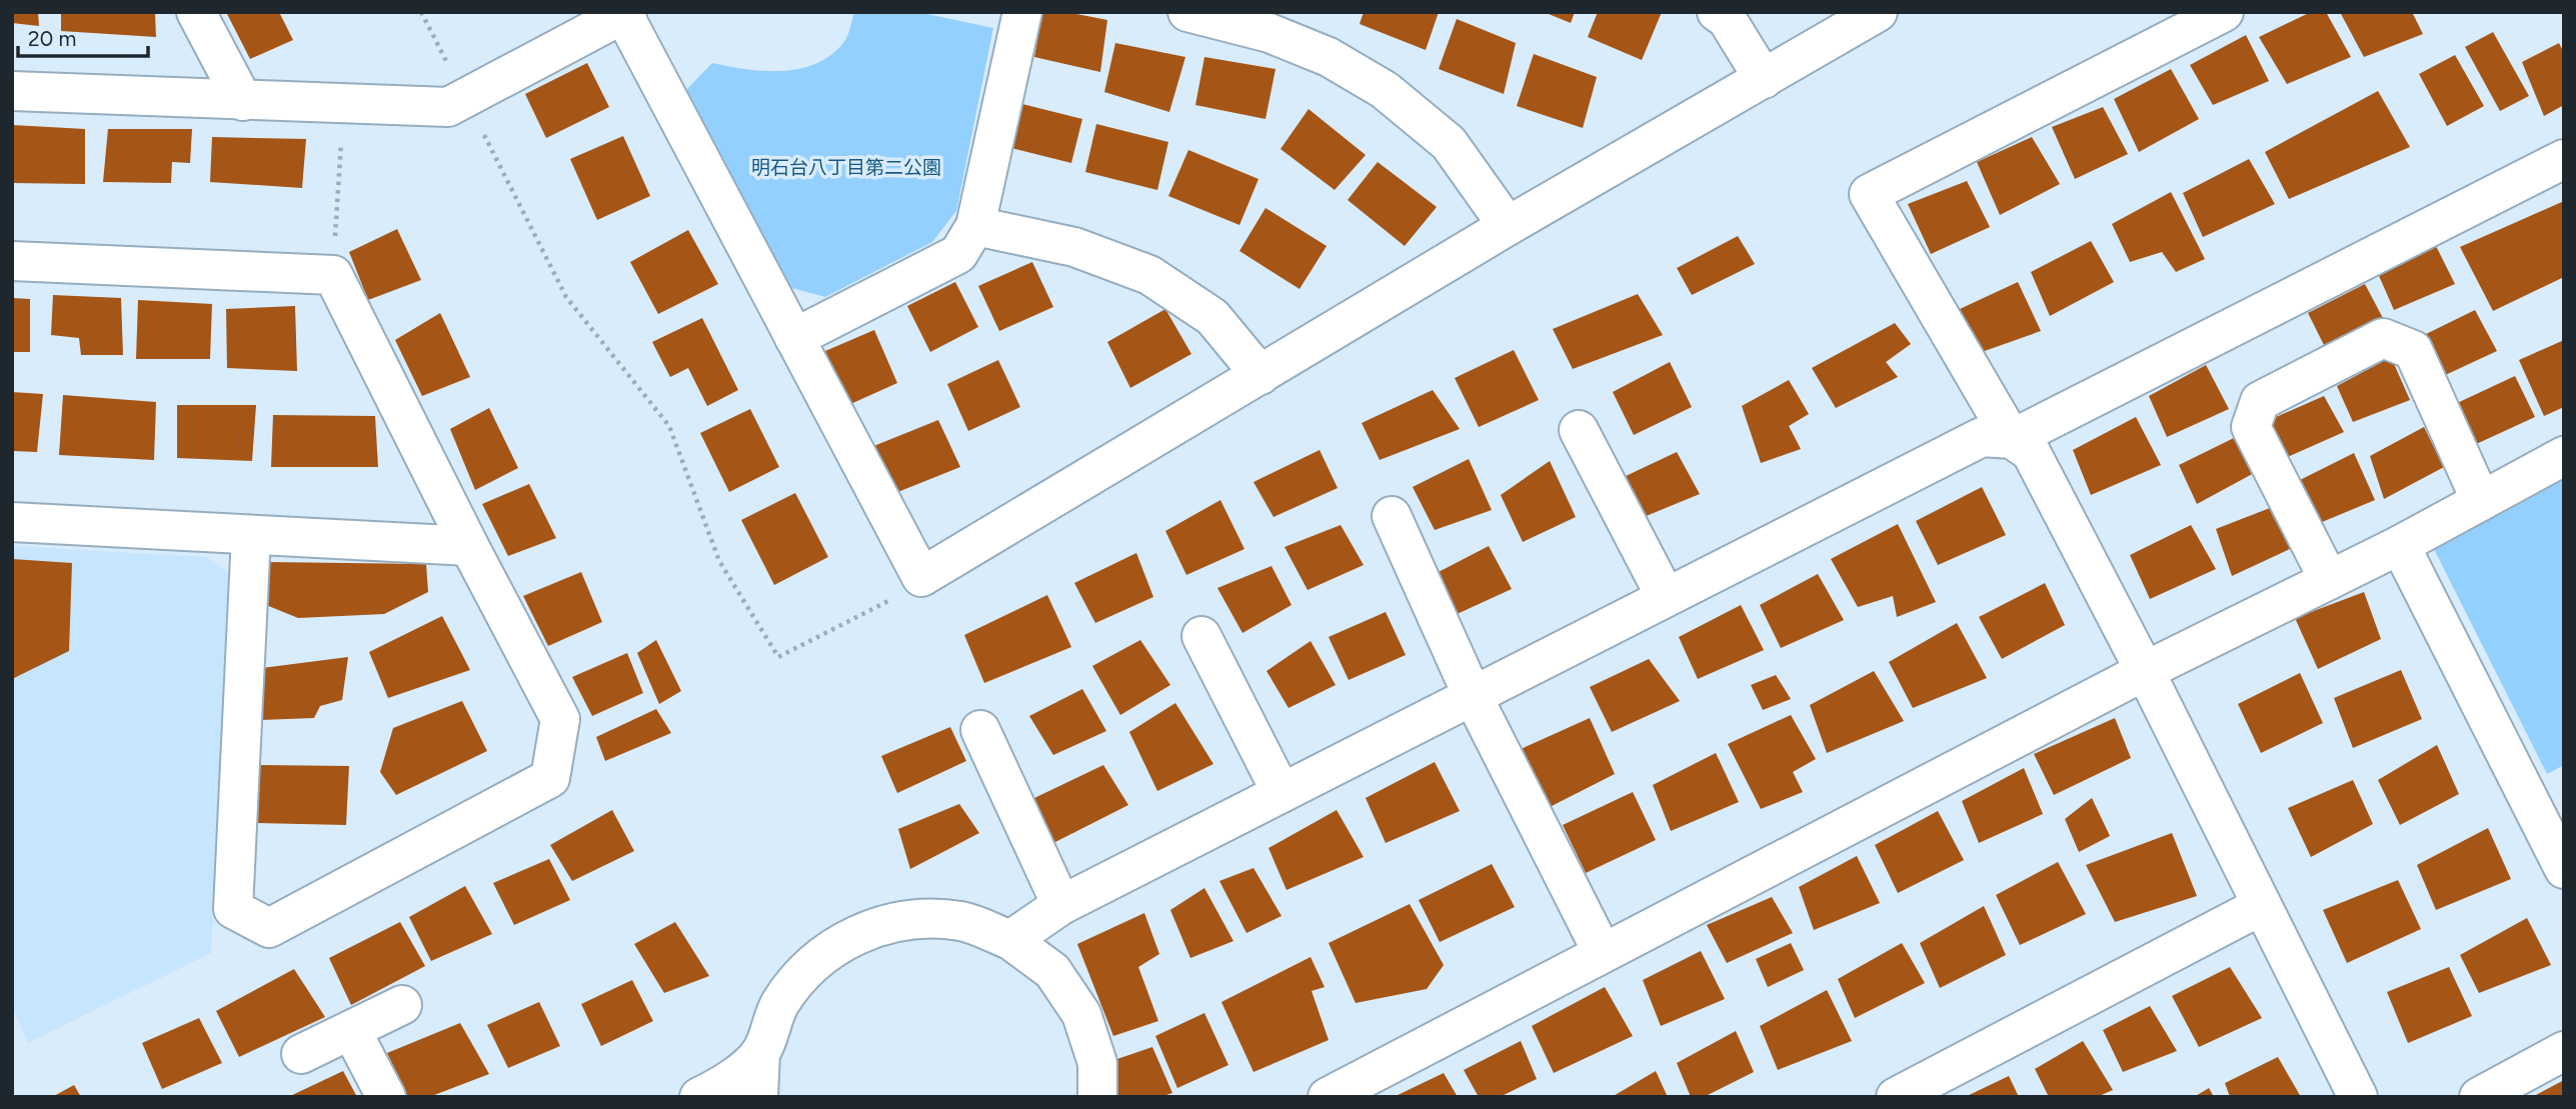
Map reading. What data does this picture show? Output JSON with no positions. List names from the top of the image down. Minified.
{"parks":["明石台八丁目第二公園"],"scale_bar":"20 m"}
